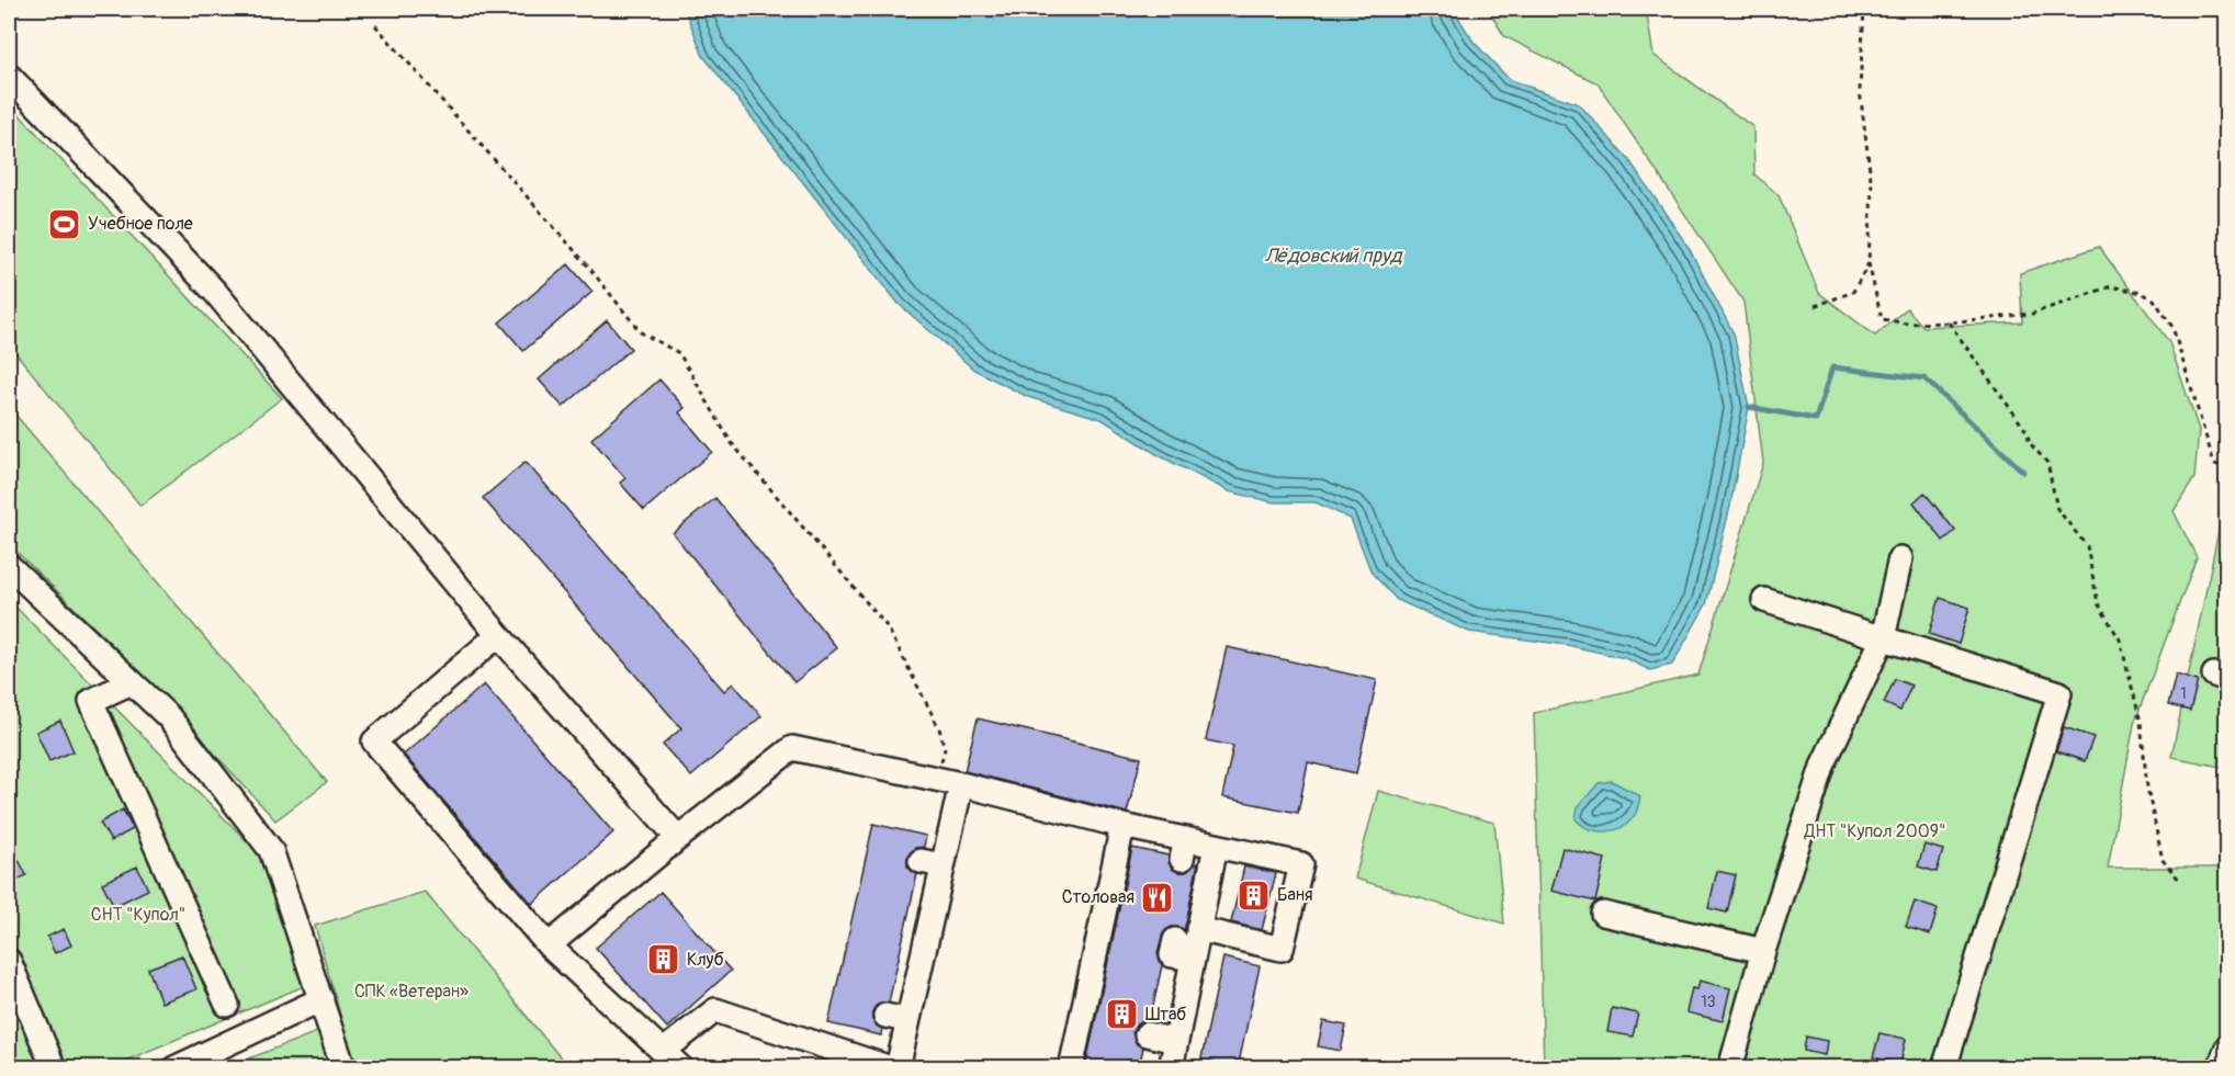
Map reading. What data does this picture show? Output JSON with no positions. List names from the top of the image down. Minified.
{"water":["Лёдовский пруд"],"parks":["ДНТ \"Купол 2009\"","СНТ \"Купол\"","СПК «Ветеран»"],"places":{"sports":["Учебное поле"],"building":["Баня","Клуб","Штаб"],"restaurant":["Столовая"]},"house_numbers":["1","13"]}
